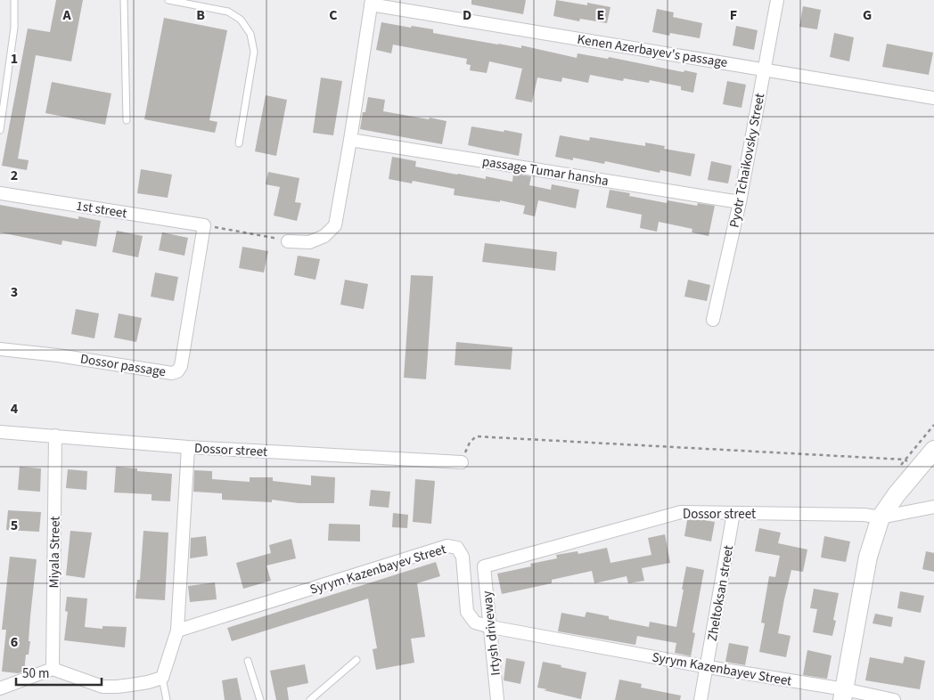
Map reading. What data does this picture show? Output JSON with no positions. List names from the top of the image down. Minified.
{"streets":{"street":["Kenen Azerbayev's passage","Pyotr Tchaikovsky Street","passage Tumar hansha","1st street","Dossor passage","Dossor street","Miyala Street","Syrym Kazenbayev Street","Zheltoksan street","Irtysh driveway"]},"crossings":[["Kenen Azerbayev's passage","Pyotr Tchaikovsky Street"],["Pyotr Tchaikovsky Street","passage Tumar hansha"],["1st street","Dossor passage"],["Dossor street","Miyala Street"],["Dossor street","Zheltoksan street"],["Dossor street","Irtysh driveway"],["Syrym Kazenbayev Street","Zheltoksan street"],["Syrym Kazenbayev Street","Irtysh driveway"]],"scale_bar":"50 m","grid":{"columns":["A","B","C","D","E","F","G"],"rows":["1","2","3","4","5","6"]}}
